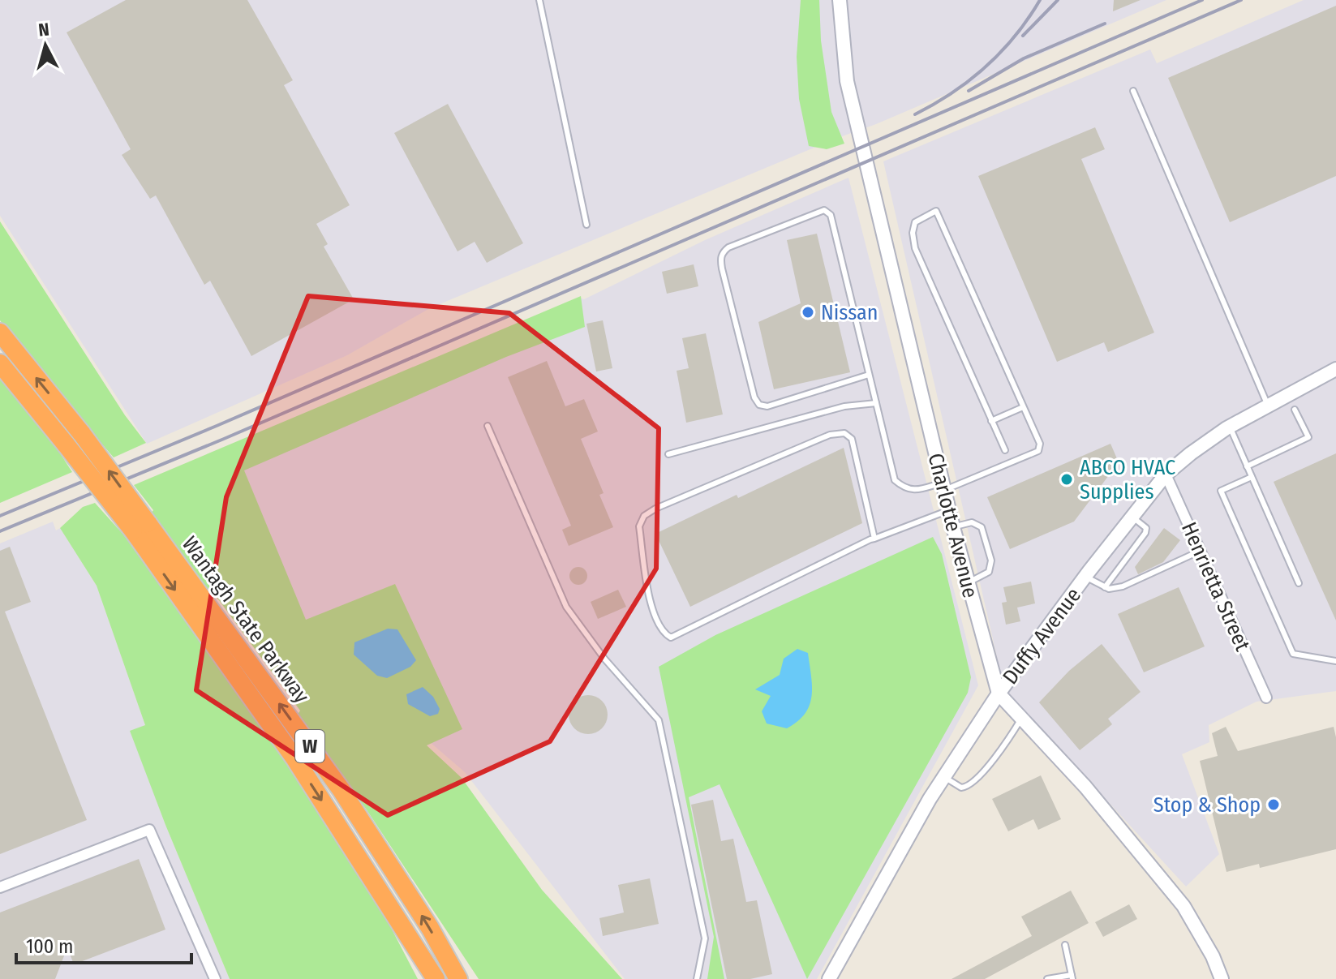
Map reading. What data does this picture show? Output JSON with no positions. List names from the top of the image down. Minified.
{"streets":{"highway":["Wantagh State Parkway","W"],"street":["Charlotte Avenue","Henrietta Street","Duffy Avenue"]},"crossings":[["Charlotte Avenue","Duffy Avenue"],["Henrietta Street","Duffy Avenue"]],"places":["Nissan","ABCO HVAC Supplies","Stop & Shop"],"scale_bar":"100 m","north":"top"}
